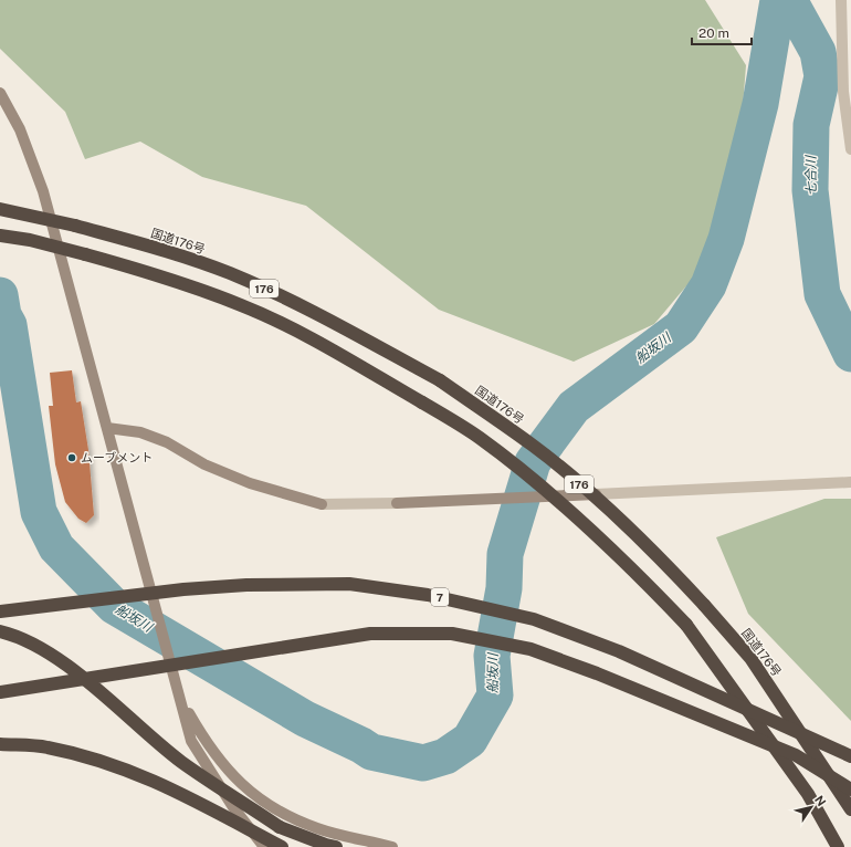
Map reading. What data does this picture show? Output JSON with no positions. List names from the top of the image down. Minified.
{"streets":{"highway":["国道176号","176","7"]},"water":["七合川","船坂川"],"places":["ムーブメント"],"scale_bar":"20 m","north":"top right"}
